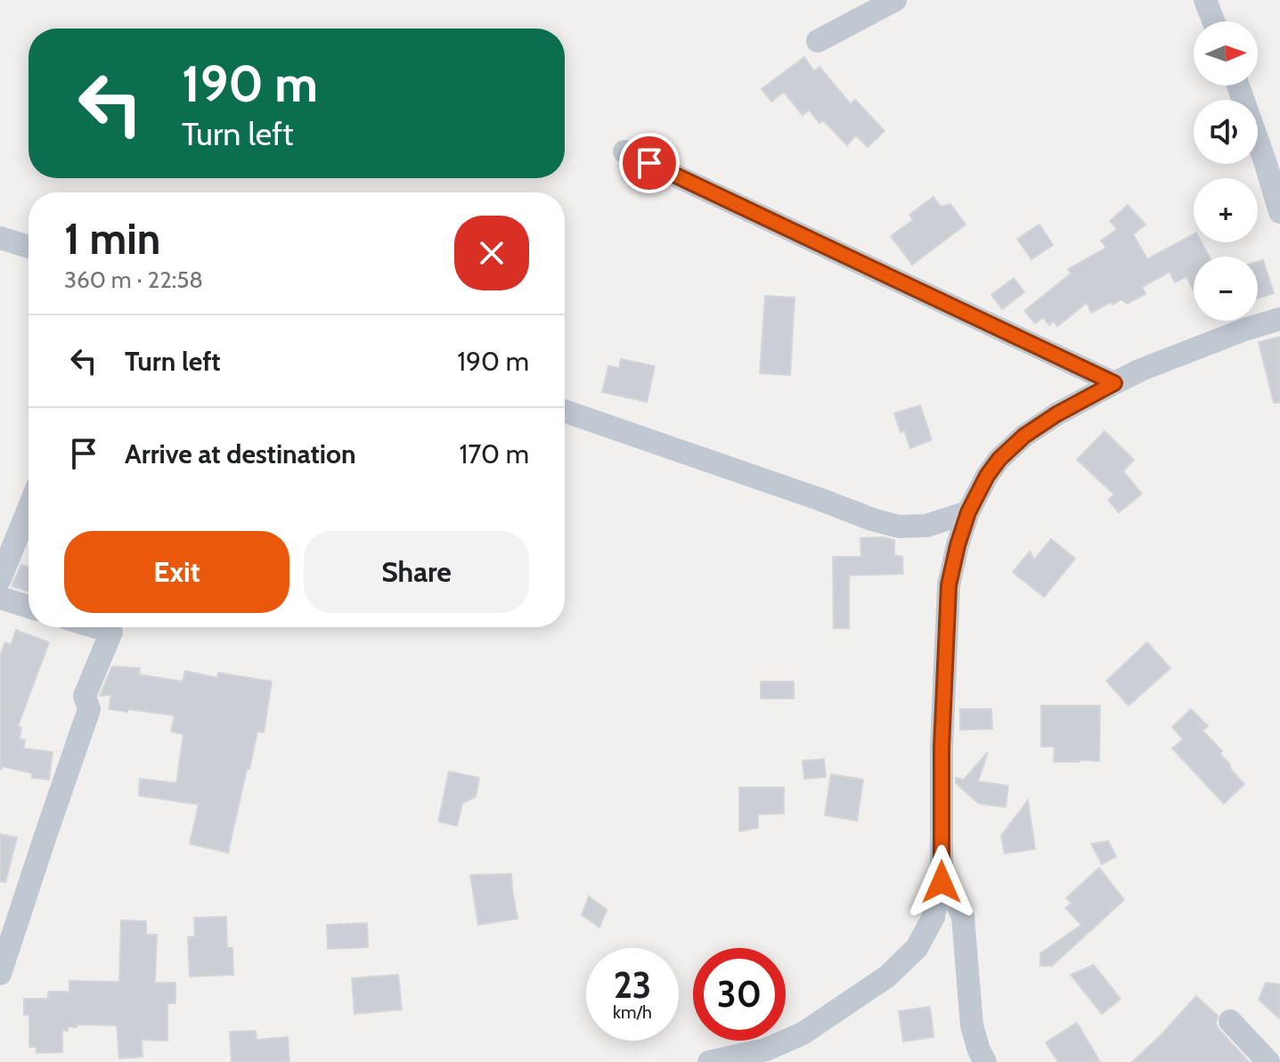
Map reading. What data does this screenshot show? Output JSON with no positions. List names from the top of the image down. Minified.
{"north":"right","page":{"map_buttons":["+","−"],"turn":["190 m","Turn left"],"heading":["1 min","360 m · 22:58"],"list":[{"name":"Turn left","value":"190 m"},{"name":"Arrive at destination","value":"170 m"}],"buttons":["Exit","Share"],"speed":"23 km/h","limit":"30"}}
